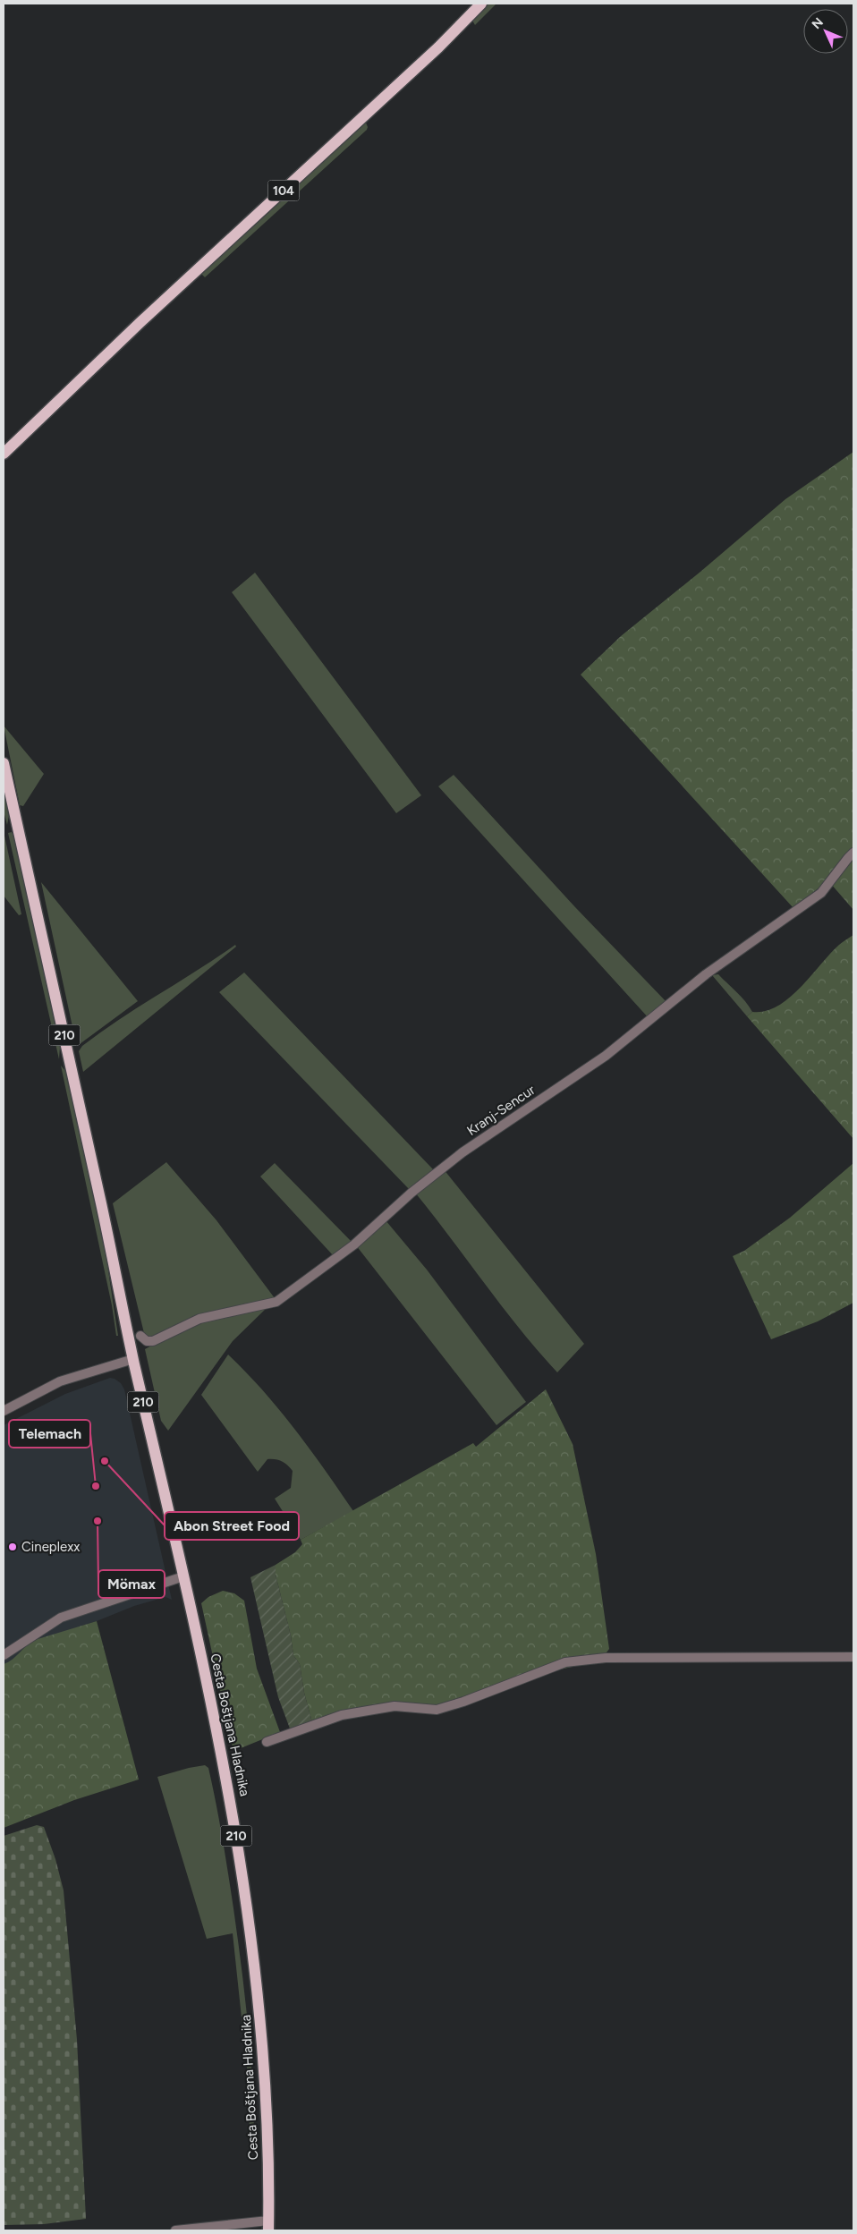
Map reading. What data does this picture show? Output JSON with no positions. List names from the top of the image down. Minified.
{"streets":{"main road":["104","210","Cesta Boštjana Hladnika"],"street":["Kranj-Sencur"]},"places":["Abon Street Food","Telemach","Mömax","Cineplexx"],"north":"top left"}
